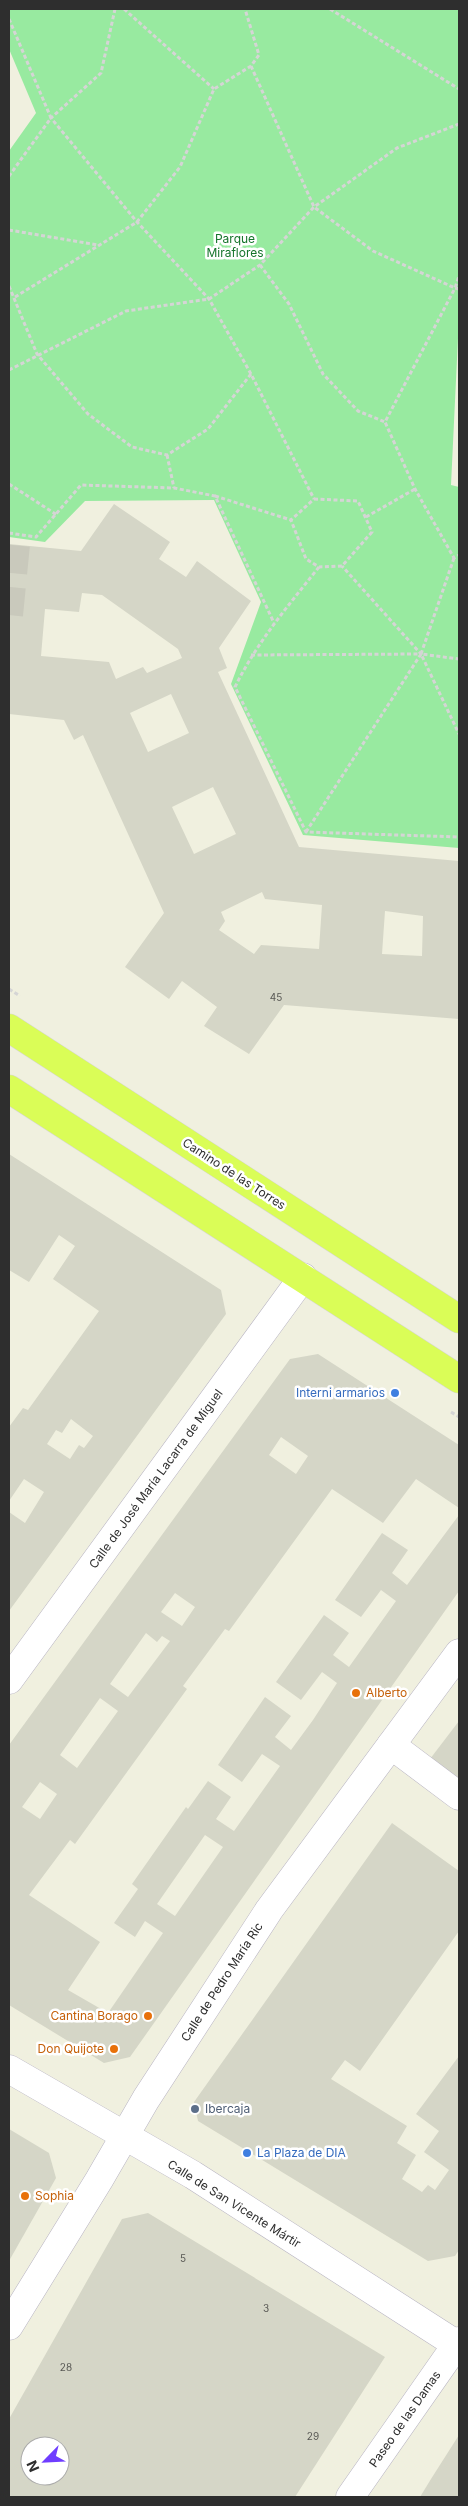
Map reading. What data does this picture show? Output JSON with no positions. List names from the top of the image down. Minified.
{"streets":{"main road":["Camino de las Torres"],"street":["Calle de José María Lacarra de Miguel","Calle de Pedro María Ric","Calle de San Vicente Mártir","Paseo de las Damas"]},"crossings":[["Calle de Pedro María Ric","Calle de San Vicente Mártir"],["Calle de San Vicente Mártir","Paseo de las Damas"]],"parks":["Parque Miraflores"],"places":["Interni armarios","Alberto","Cantina Borago","Don Quijote","Ibercaja","La Plaza de DIA","Sophia"],"house_numbers":["45","5","3","28","29"],"north":"bottom left"}
